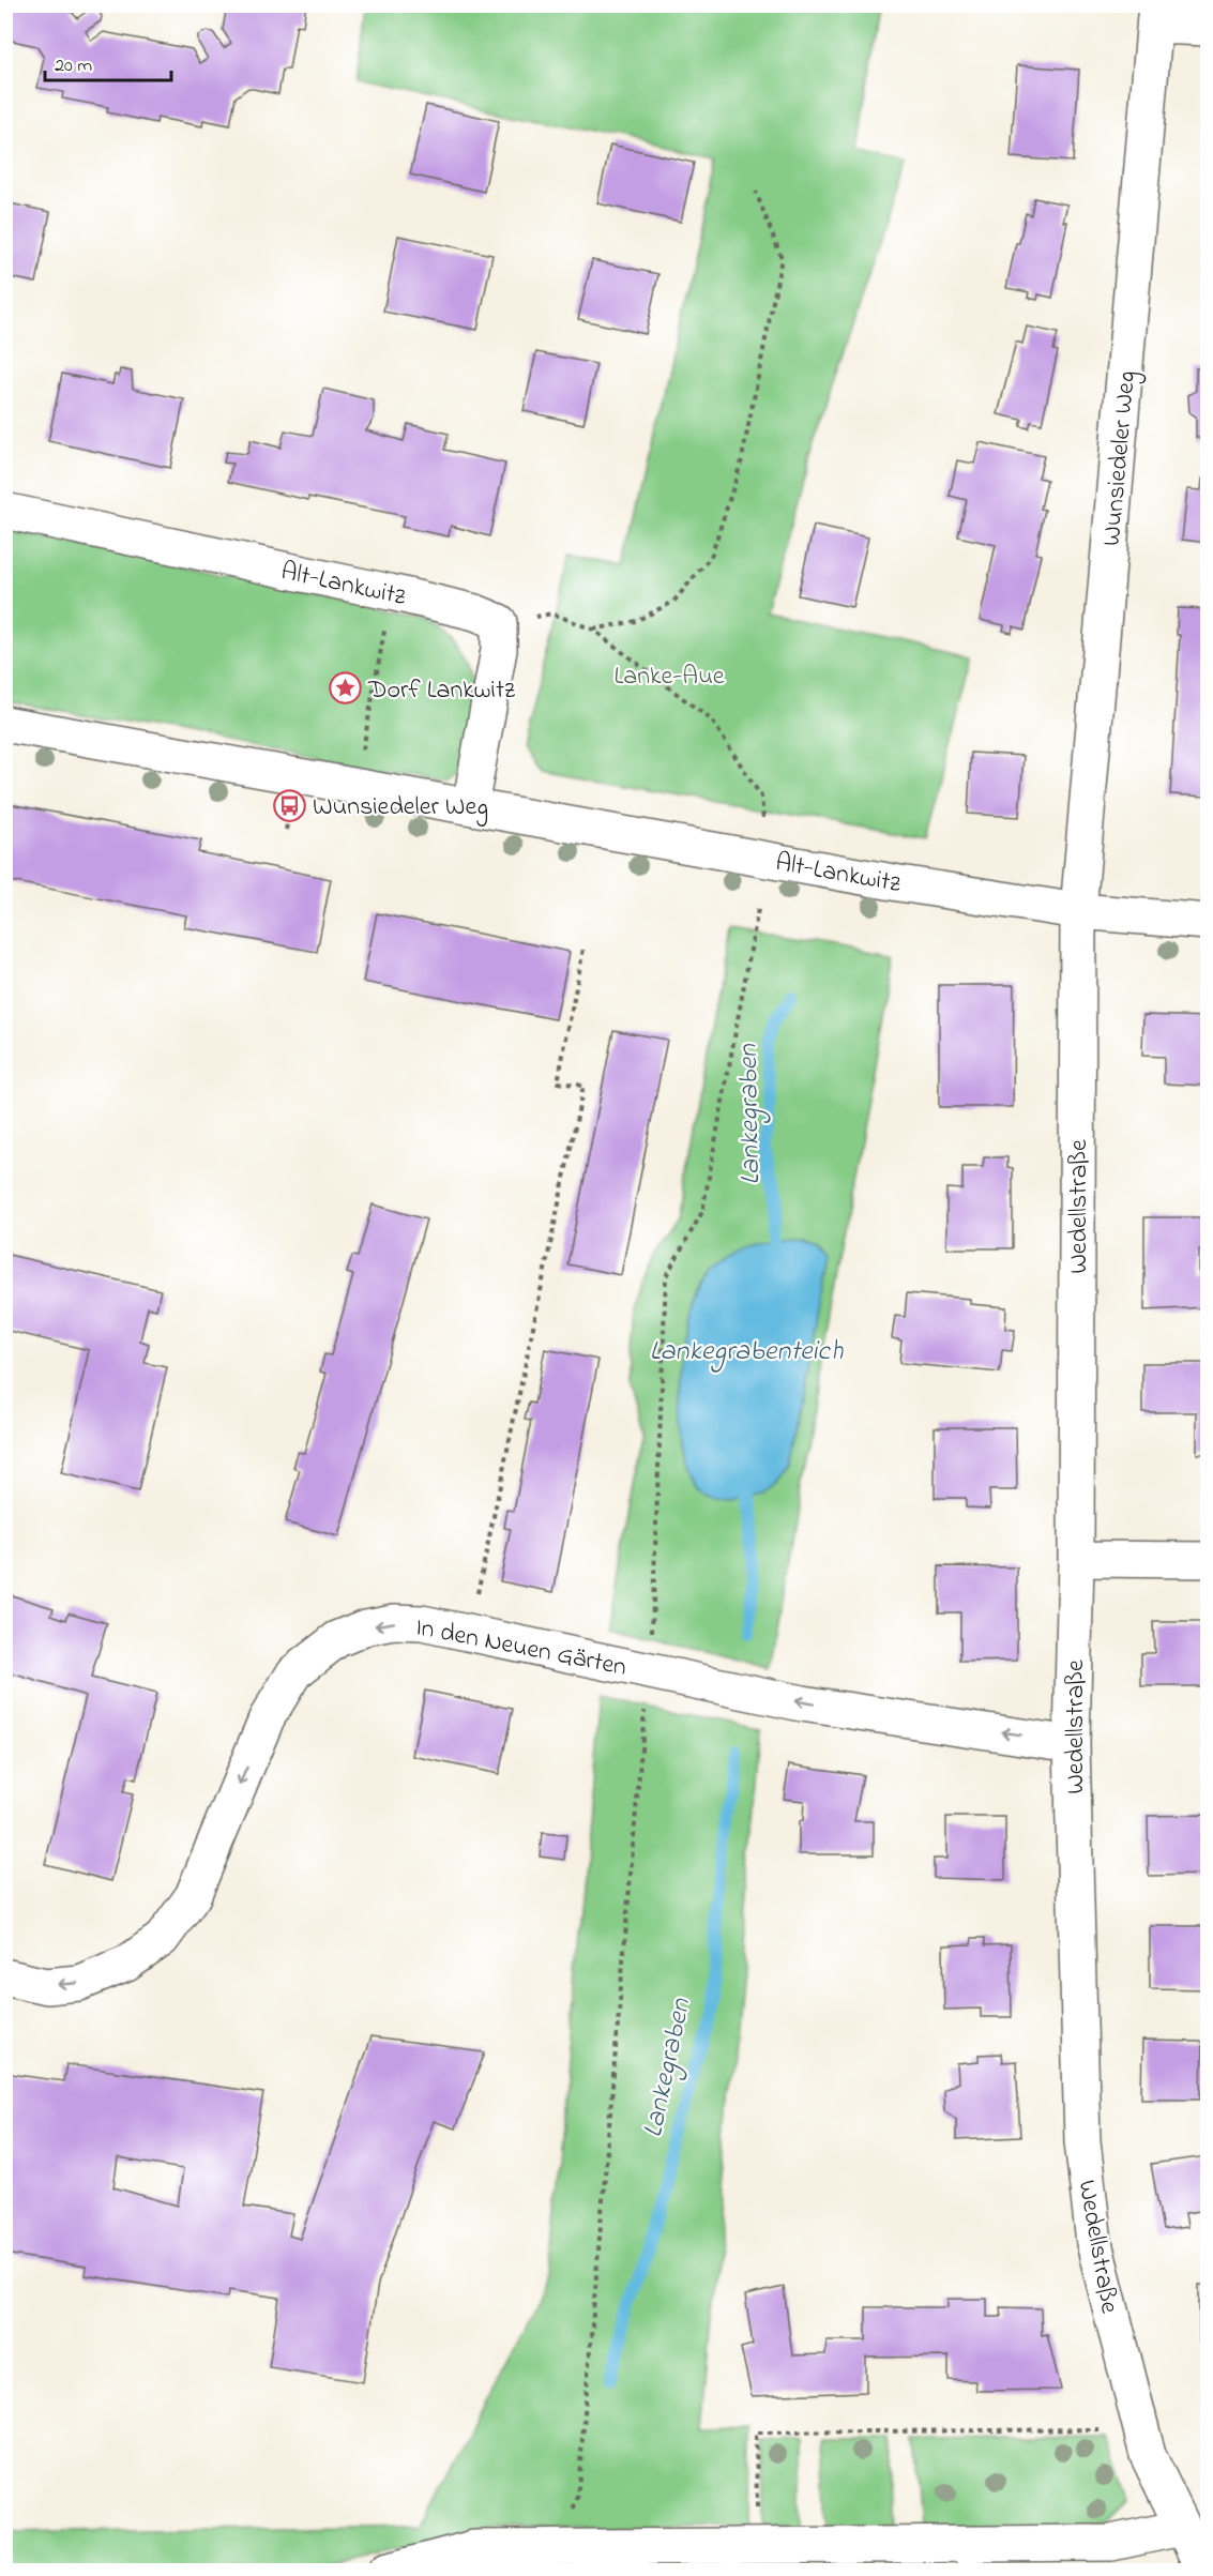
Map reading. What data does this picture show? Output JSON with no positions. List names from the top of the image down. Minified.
{"streets":{"street":["Wunsiedeler Weg","Alt-Lankwitz","Wedellstraße","In den Neuen Gärten"]},"crossings":[["Wunsiedeler Weg","Alt-Lankwitz"],["Wunsiedeler Weg","Wedellstraße"],["Alt-Lankwitz","Wedellstraße"],["Wedellstraße","In den Neuen Gärten"]],"one_way":["In den Neuen Gärten"],"water":["Lankegraben","Lankegrabenteich"],"parks":["Lanke-Aue"],"places":{"place":["Dorf Lankwitz"],"bus stop":["Wunsiedeler Weg"]},"scale_bar":"20 m"}
